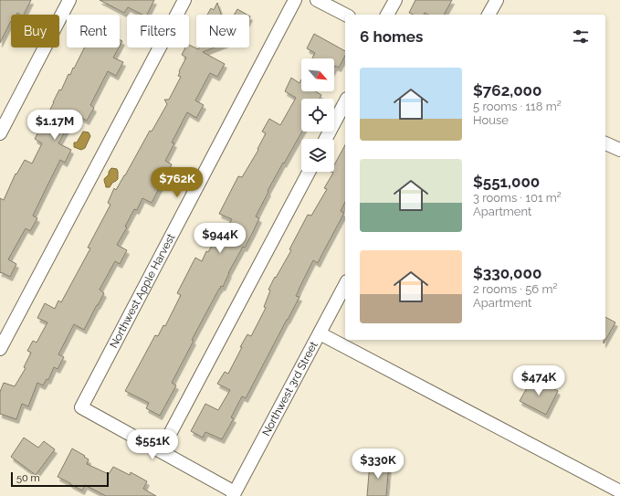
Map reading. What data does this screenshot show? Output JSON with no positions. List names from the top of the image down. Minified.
{"streets":{"street":["Northwest Apple Harvest","Northwest 3rd Street"]},"scale_bar":"50 m","north":"bottom right","page":{"chip":["Buy","Rent","Filters","New"],"heading":"6 homes","list":[{"name":"$762,000","note":"5 rooms · 118 m² · House"},{"name":"$551,000","note":"3 rooms · 101 m² · Apartment"},{"name":"$330,000","note":"2 rooms · 56 m² · Apartment"}],"price":["$1.17M","$762K","$944K","$474K","$551K","$330K"],"scale":"50 m"}}
